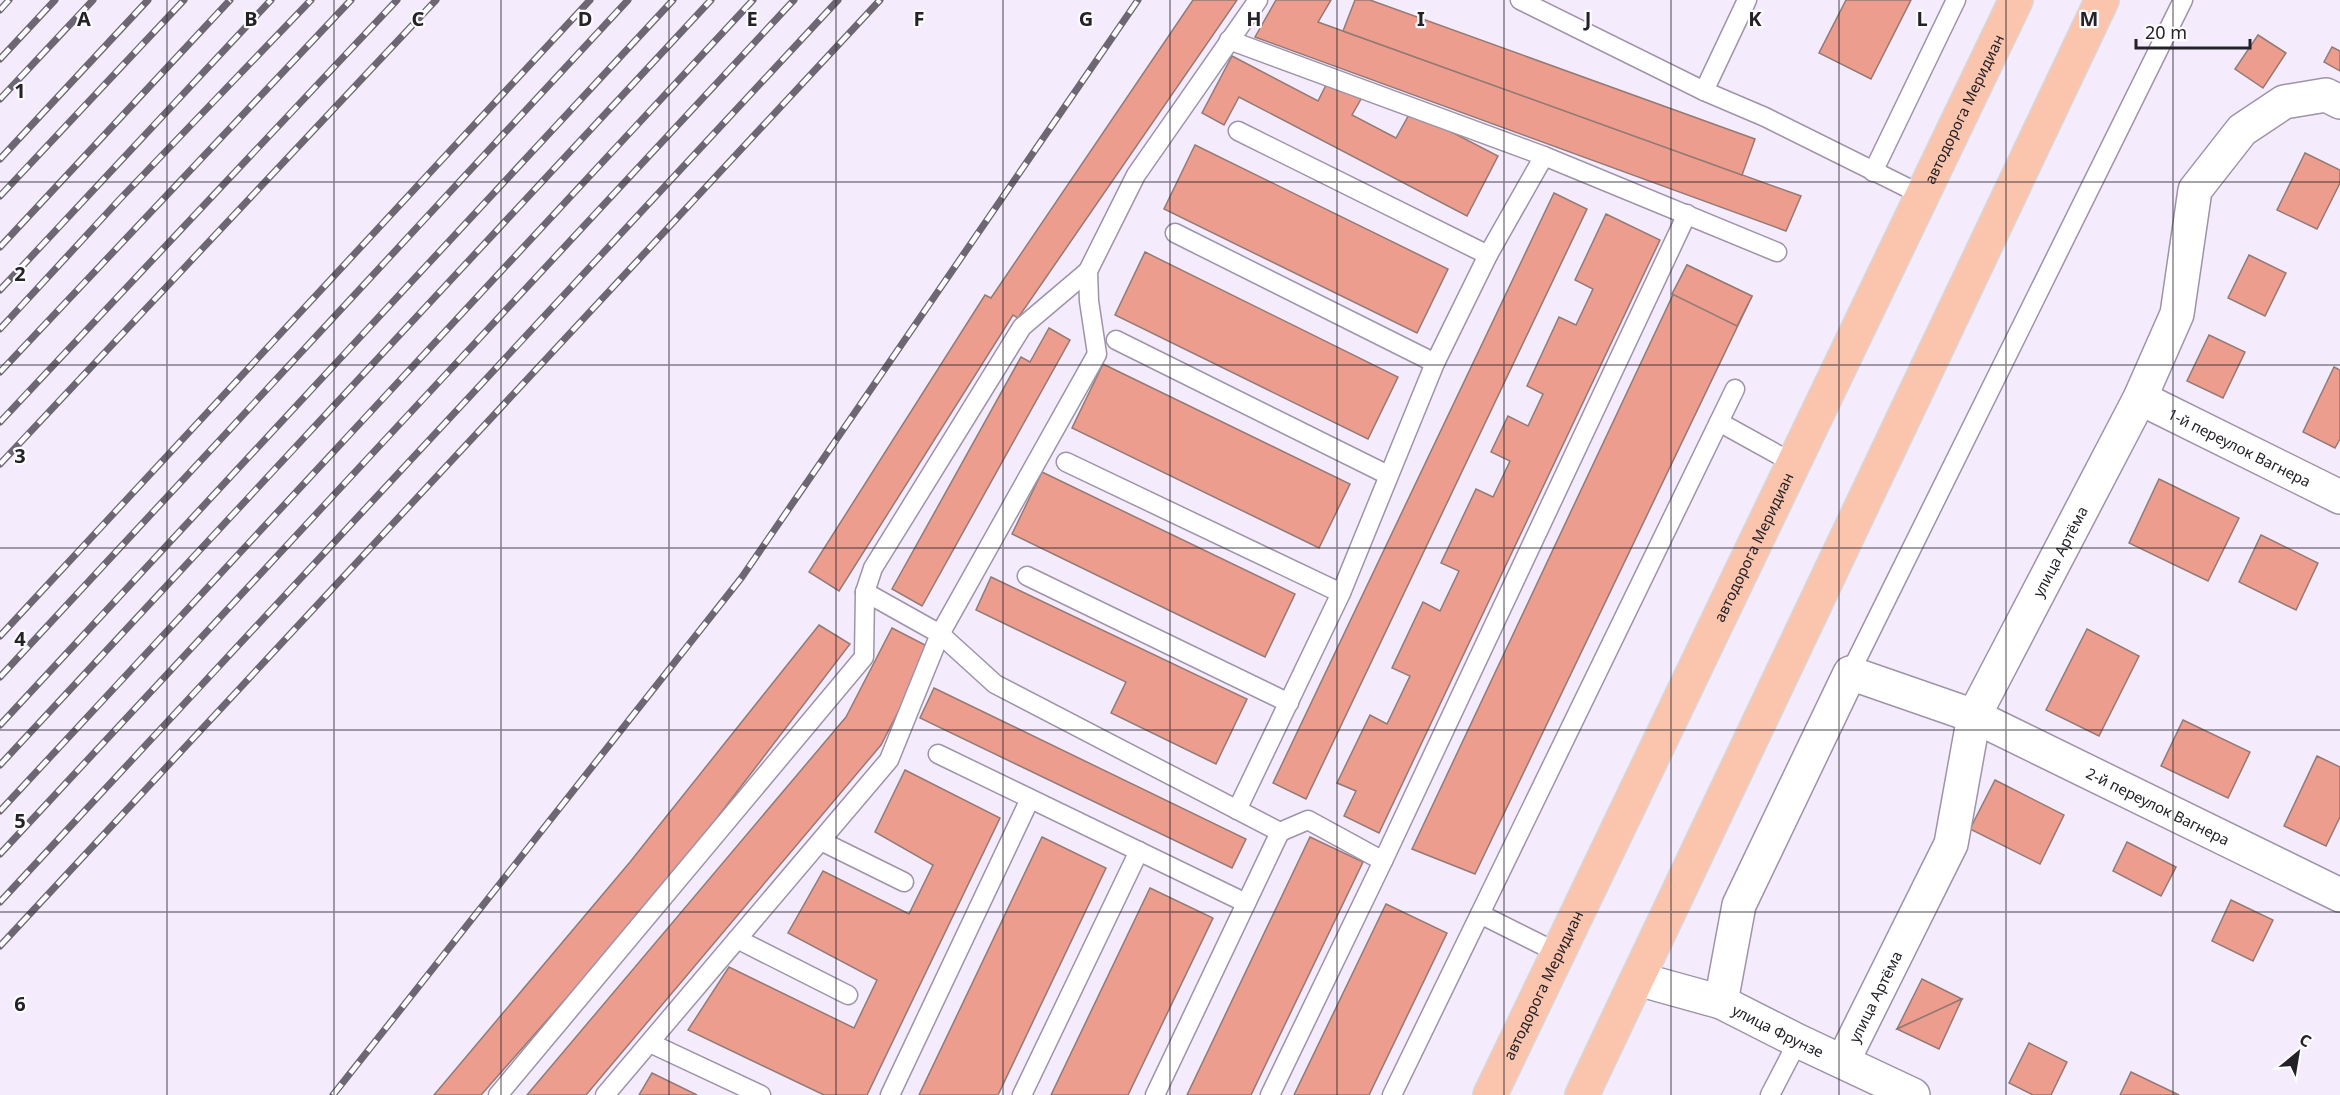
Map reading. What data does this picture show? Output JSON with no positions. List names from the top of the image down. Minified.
{"streets":{"main road":["автодорога Меридиан"],"street":["1-й переулок Вагнера","улица Артёма","2-й переулок Вагнера","улица Фрунзе"]},"crossings":[["1-й переулок Вагнера","улица Артёма"],["улица Артёма","2-й переулок Вагнера"],["улица Артёма","улица Фрунзе"]],"scale_bar":"20 m","north":"top right","grid":{"columns":["A","B","C","D","E","F","G","H","I","J","K","L","M"],"rows":["1","2","3","4","5","6"]}}
